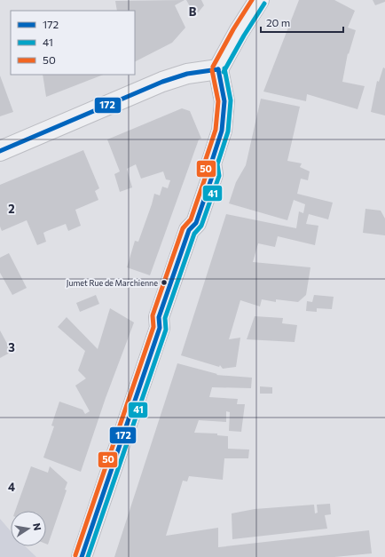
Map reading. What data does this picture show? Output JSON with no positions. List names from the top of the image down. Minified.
{"places":["Jumet Rue de Marchienne"],"lines":["transit line 50","transit line 41","transit line 172"],"legend":["172","41","50"],"scale_bar":"20 m","north":"right","grid":{"columns":["B"],"rows":["2","3","4"]}}
